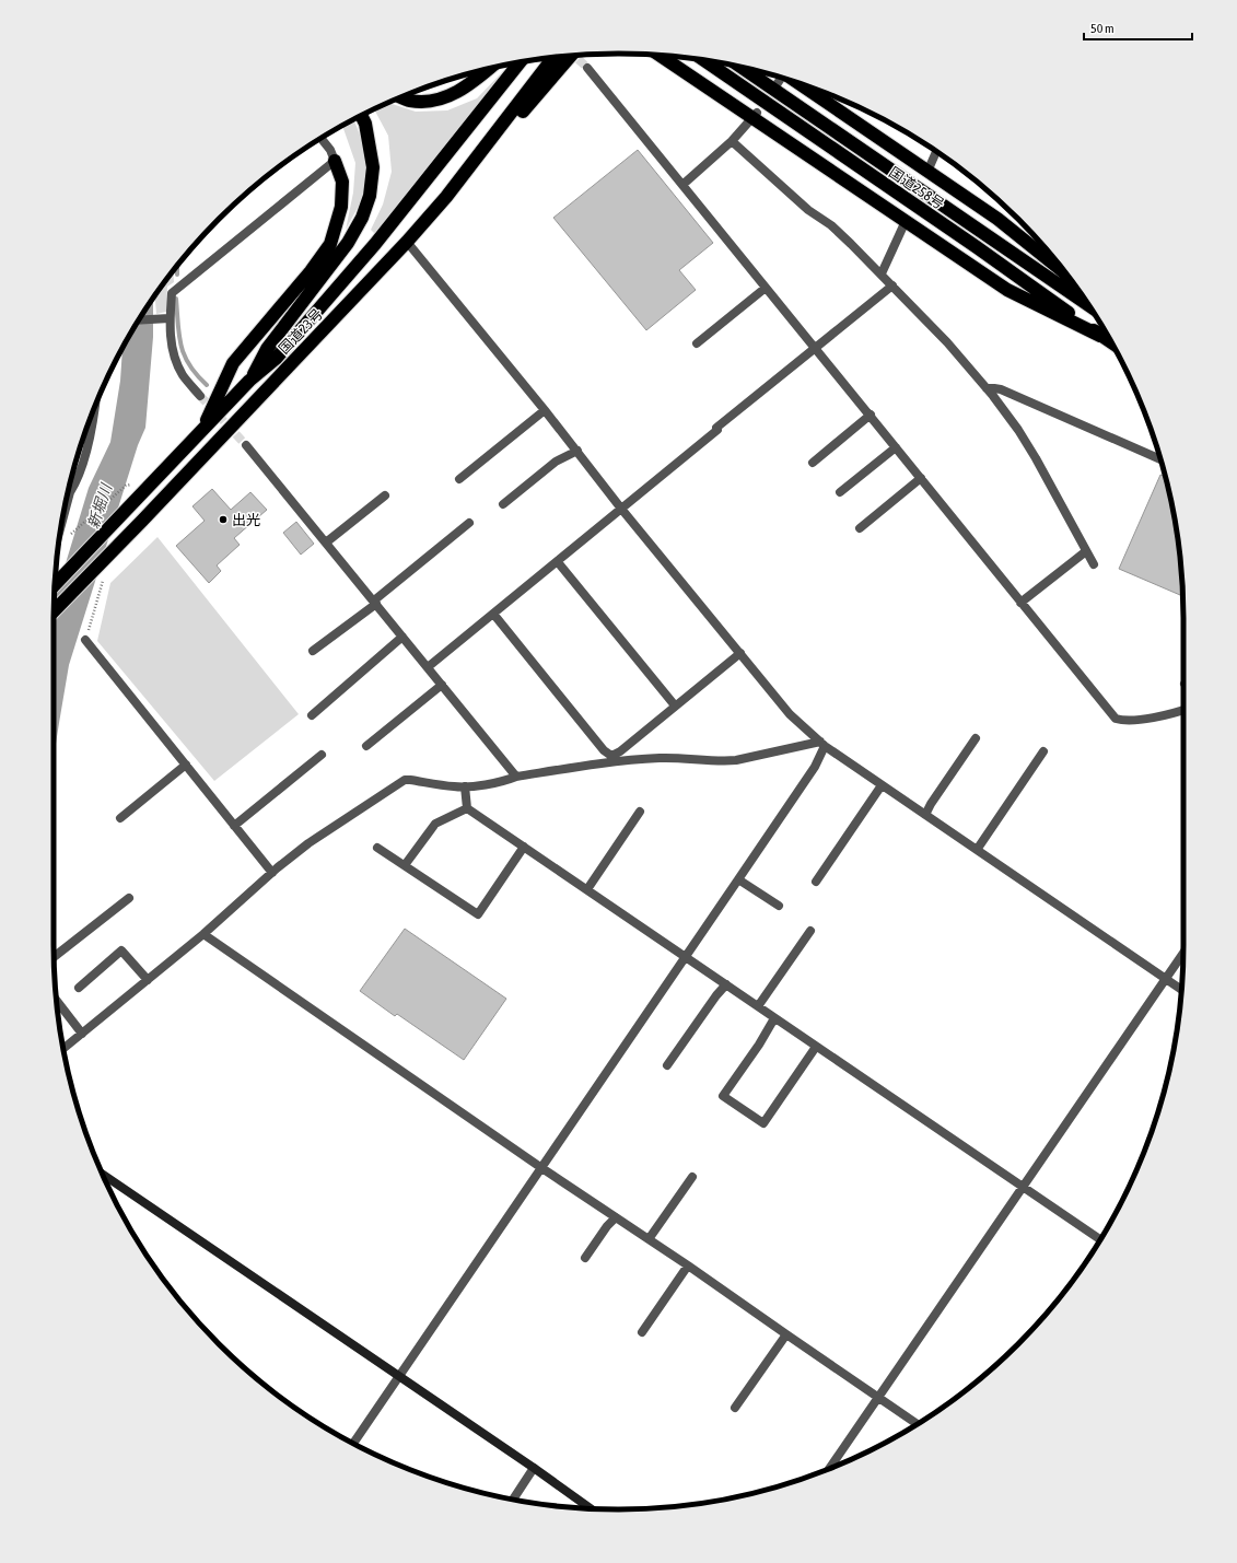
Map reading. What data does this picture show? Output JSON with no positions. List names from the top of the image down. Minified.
{"streets":{"highway":["国道258号","国道23号"]},"water":["新堀川"],"places":["出光"],"scale_bar":"50 m"}
